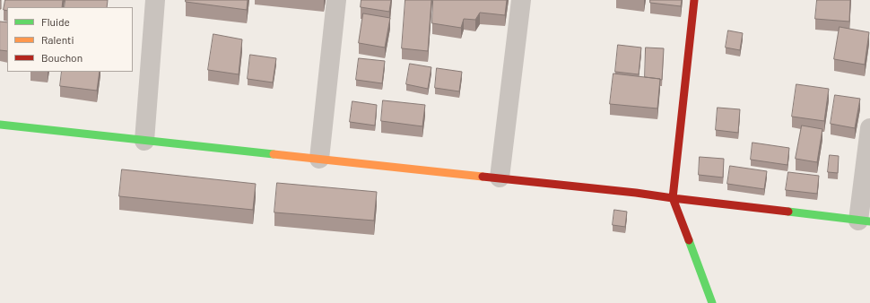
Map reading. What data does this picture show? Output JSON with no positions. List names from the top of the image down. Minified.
{"legend":["Fluide","Ralenti","Bouchon"]}
